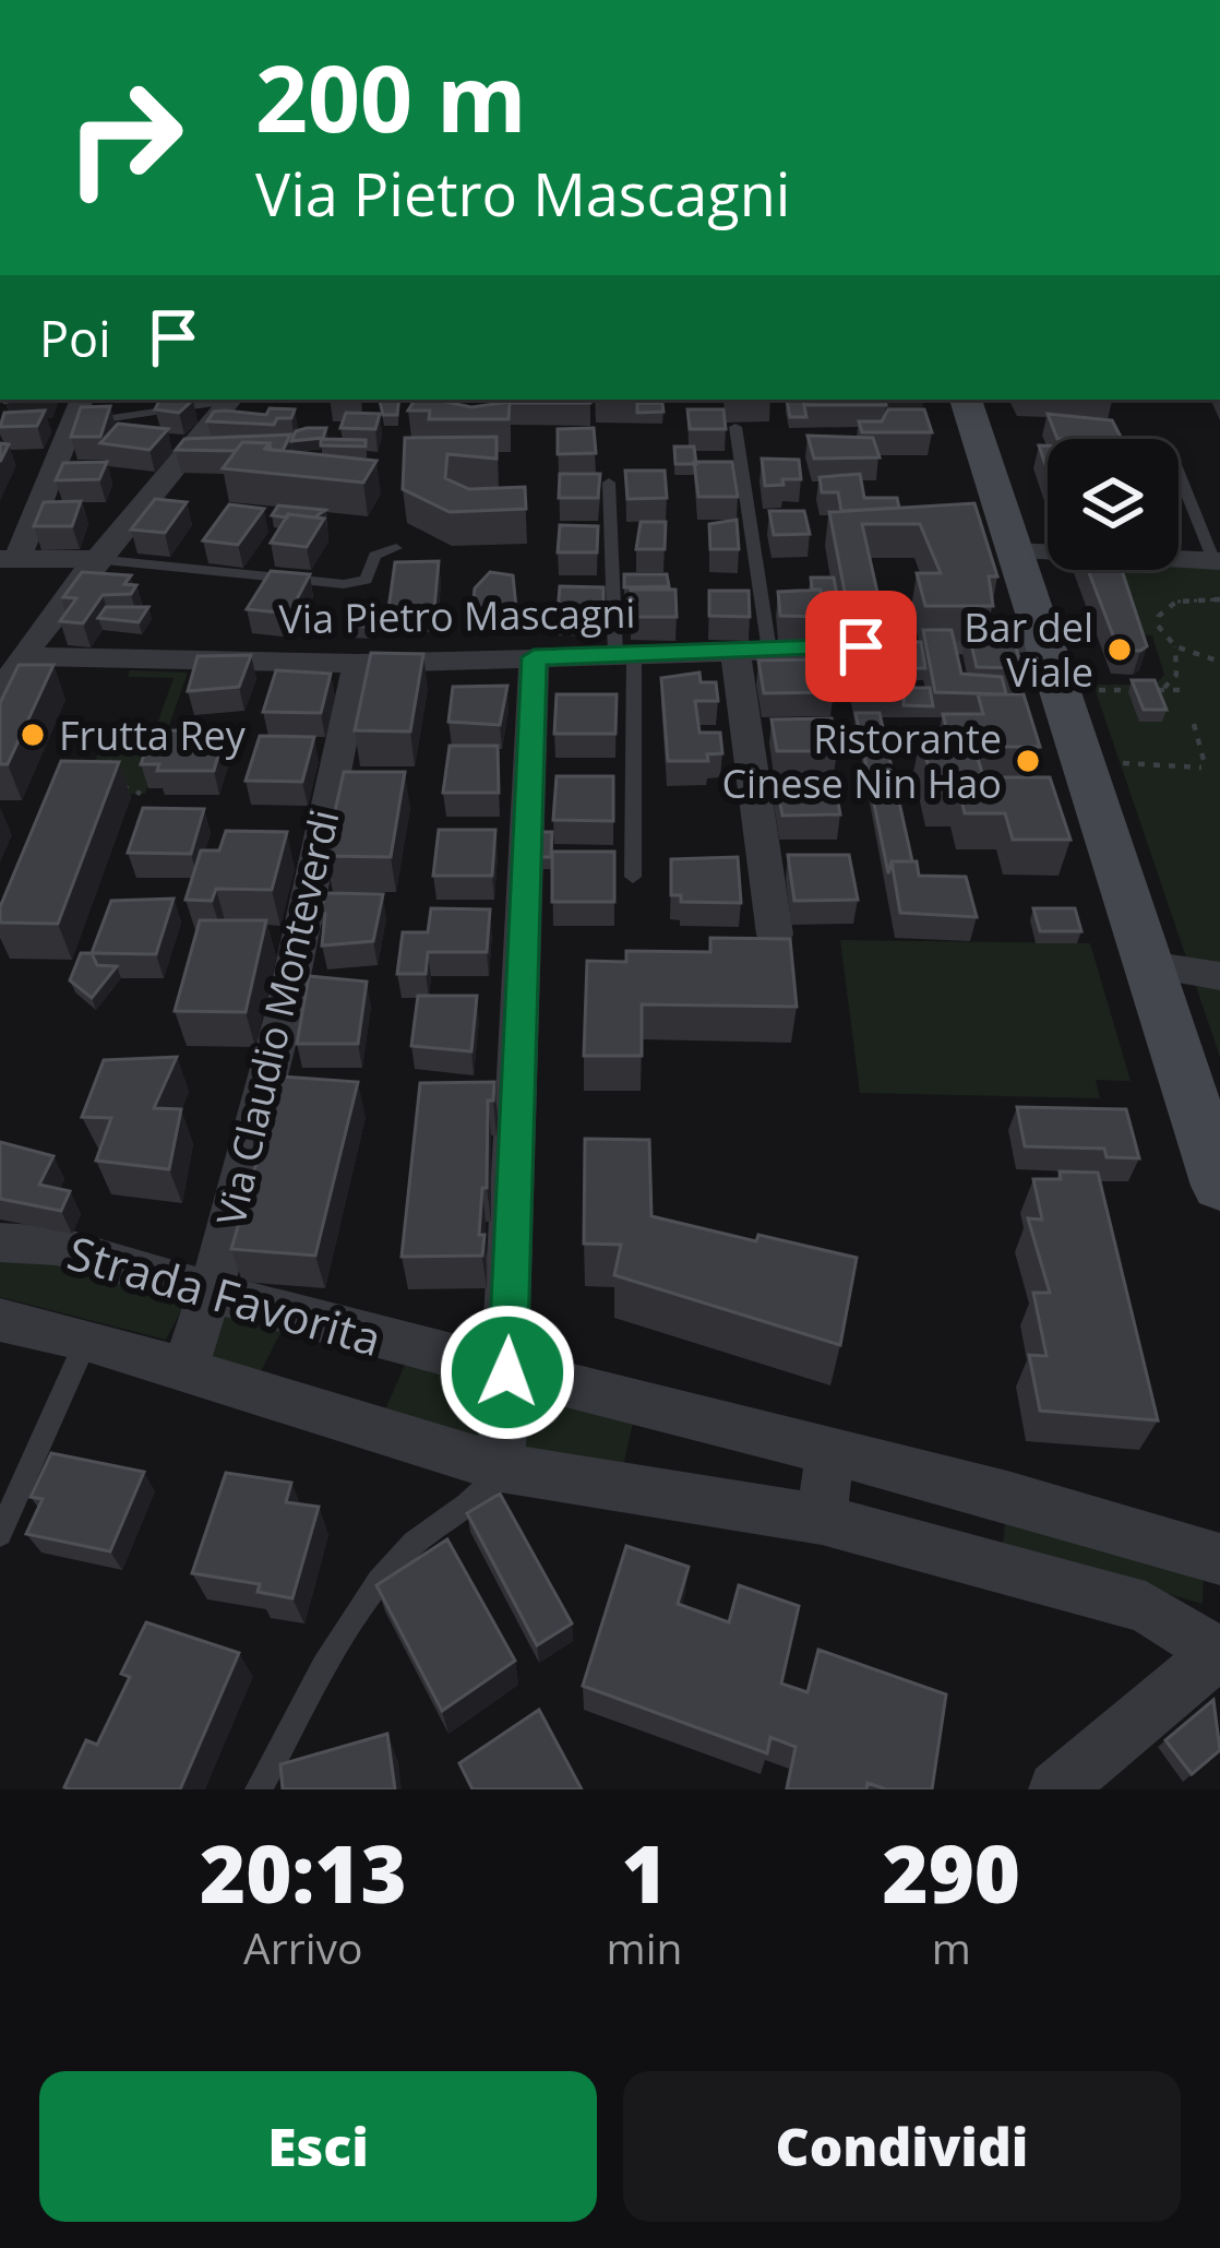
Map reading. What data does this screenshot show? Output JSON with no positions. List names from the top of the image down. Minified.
{"streets":{"street":["Via Pietro Mascagni","Via Claudio Monteverdi","Strada Favorita"]},"crossings":[["Via Pietro Mascagni","Via Claudio Monteverdi"],["Via Claudio Monteverdi","Strada Favorita"]],"places":["Bar del Viale","Frutta Rey","Ristorante Cinese Nin Hao"],"page":{"turn":["200 m","Via Pietro Mascagni"],"then":"Poi","eta":["20:13","Arrivo","1","min","290","m"],"buttons":["Esci","Condividi"]}}
